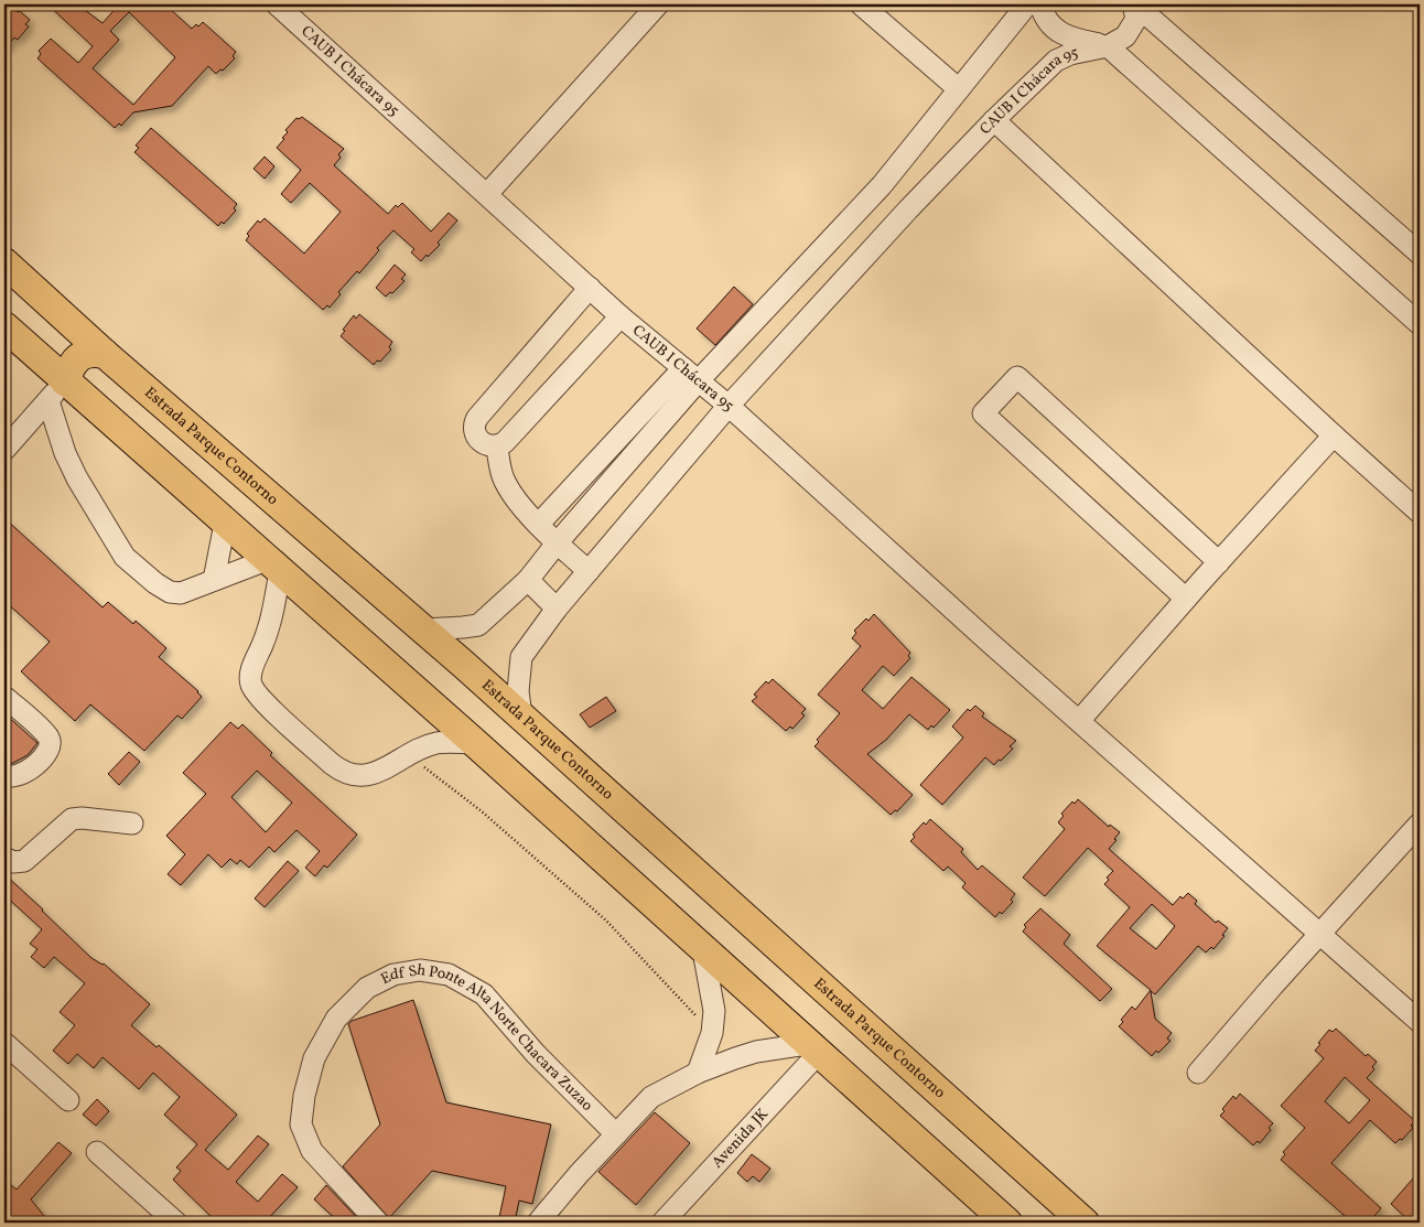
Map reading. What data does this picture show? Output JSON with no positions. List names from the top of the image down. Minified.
{"streets":{"highway":["Estrada Parque Contorno"],"street":["CAUB I Chácara 95","Edf Sh Ponte Alta Norte Chacara Zuzao","Avenida JK"]}}
